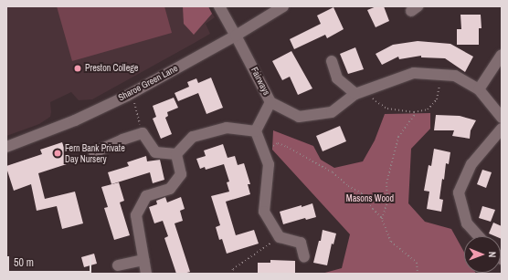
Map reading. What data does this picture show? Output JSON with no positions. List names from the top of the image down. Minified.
{"streets":{"street":["Fairways","Sharoe Green Lane"]},"crossings":[["Fairways","Sharoe Green Lane"]],"parks":["Masons Wood"],"places":["Preston College","Fern Bank Private Day Nursery"],"scale_bar":"50 m","north":"right"}
